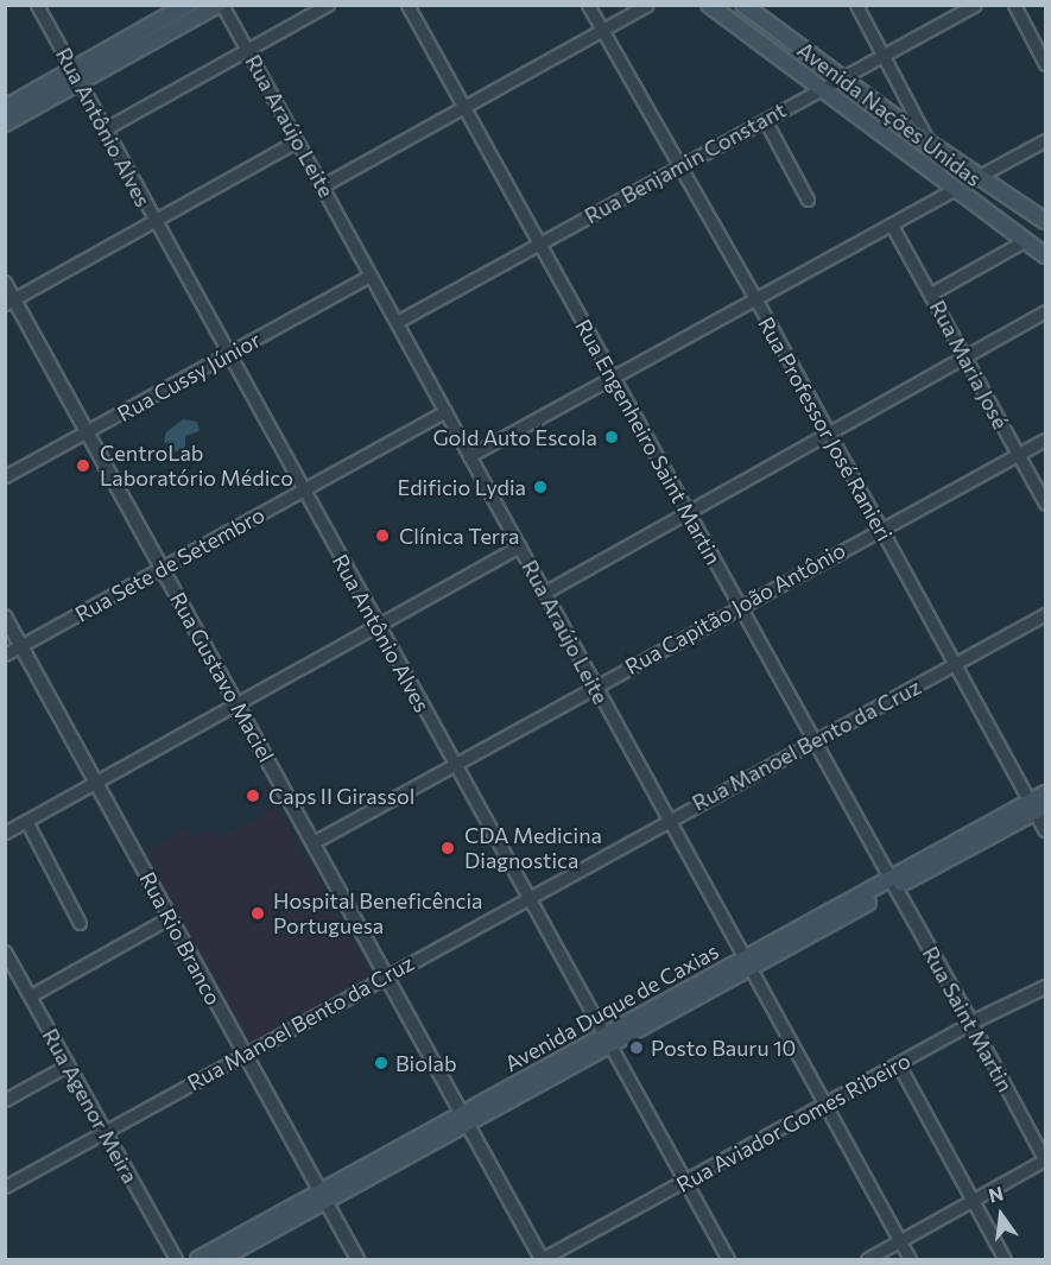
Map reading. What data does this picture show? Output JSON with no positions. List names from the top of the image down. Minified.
{"streets":{"main road":["Avenida Nações Unidas","Avenida Duque de Caxias"],"street":["Rua Araújo Leite","Rua Antônio Alves","Rua Benjamin Constant","Rua Maria José","Rua Cussy Júnior","Rua Professor José Ranieri","Rua Engenheiro Saint Martin","Rua Sete de Setembro","Rua Capitão João Antônio","Rua Gustavo Maciel","Rua Manoel Bento da Cruz","Rua Rio Branco","Rua Saint Martin","Rua Agenor Meira","Rua Aviador Gomes Ribeiro"]},"crossings":[["Avenida Nações Unidas","Rua Benjamin Constant"],["Rua Araújo Leite","Rua Benjamin Constant"],["Rua Araújo Leite","Rua Cussy Júnior"],["Rua Araújo Leite","Rua Sete de Setembro"],["Rua Araújo Leite","Rua Capitão João Antônio"],["Rua Araújo Leite","Rua Manoel Bento da Cruz"],["Rua Araújo Leite","Avenida Duque de Caxias"],["Rua Araújo Leite","Rua Aviador Gomes Ribeiro"],["Rua Antônio Alves","Rua Cussy Júnior"],["Rua Antônio Alves","Rua Sete de Setembro"],["Rua Antônio Alves","Rua Capitão João Antônio"],["Rua Antônio Alves","Rua Manoel Bento da Cruz"],["Rua Antônio Alves","Avenida Duque de Caxias"],["Rua Antônio Alves","Rua Aviador Gomes Ribeiro"],["Rua Benjamin Constant","Rua Professor José Ranieri"],["Rua Benjamin Constant","Rua Engenheiro Saint Martin"],["Rua Maria José","Rua Capitão João Antônio"],["Rua Cussy Júnior","Rua Gustavo Maciel"],["Rua Professor José Ranieri","Rua Capitão João Antônio"],["Rua Professor José Ranieri","Rua Manoel Bento da Cruz"],["Rua Professor José Ranieri","Avenida Duque de Caxias"],["Rua Engenheiro Saint Martin","Rua Capitão João Antônio"],["Rua Engenheiro Saint Martin","Rua Manoel Bento da Cruz"],["Rua Engenheiro Saint Martin","Avenida Duque de Caxias"],["Rua Engenheiro Saint Martin","Rua Saint Martin"],["Rua Sete de Setembro","Rua Gustavo Maciel"],["Rua Sete de Setembro","Rua Rio Branco"],["Rua Capitão João Antônio","Rua Gustavo Maciel"],["Rua Gustavo Maciel","Rua Manoel Bento da Cruz"],["Rua Gustavo Maciel","Avenida Duque de Caxias"],["Rua Gustavo Maciel","Rua Aviador Gomes Ribeiro"],["Rua Manoel Bento da Cruz","Rua Rio Branco"],["Rua Manoel Bento da Cruz","Rua Agenor Meira"],["Rua Rio Branco","Avenida Duque de Caxias"],["Avenida Duque de Caxias","Rua Saint Martin"],["Rua Saint Martin","Rua Aviador Gomes Ribeiro"]],"places":["Gold Auto Escola","CentroLab Laboratório Médico","Edificio Lydia","Clínica Terra","Caps II Girassol","CDA Medicina Diagnostica","Hospital Beneficência Portuguesa","Posto Bauru 10","Biolab"],"north":"top"}
